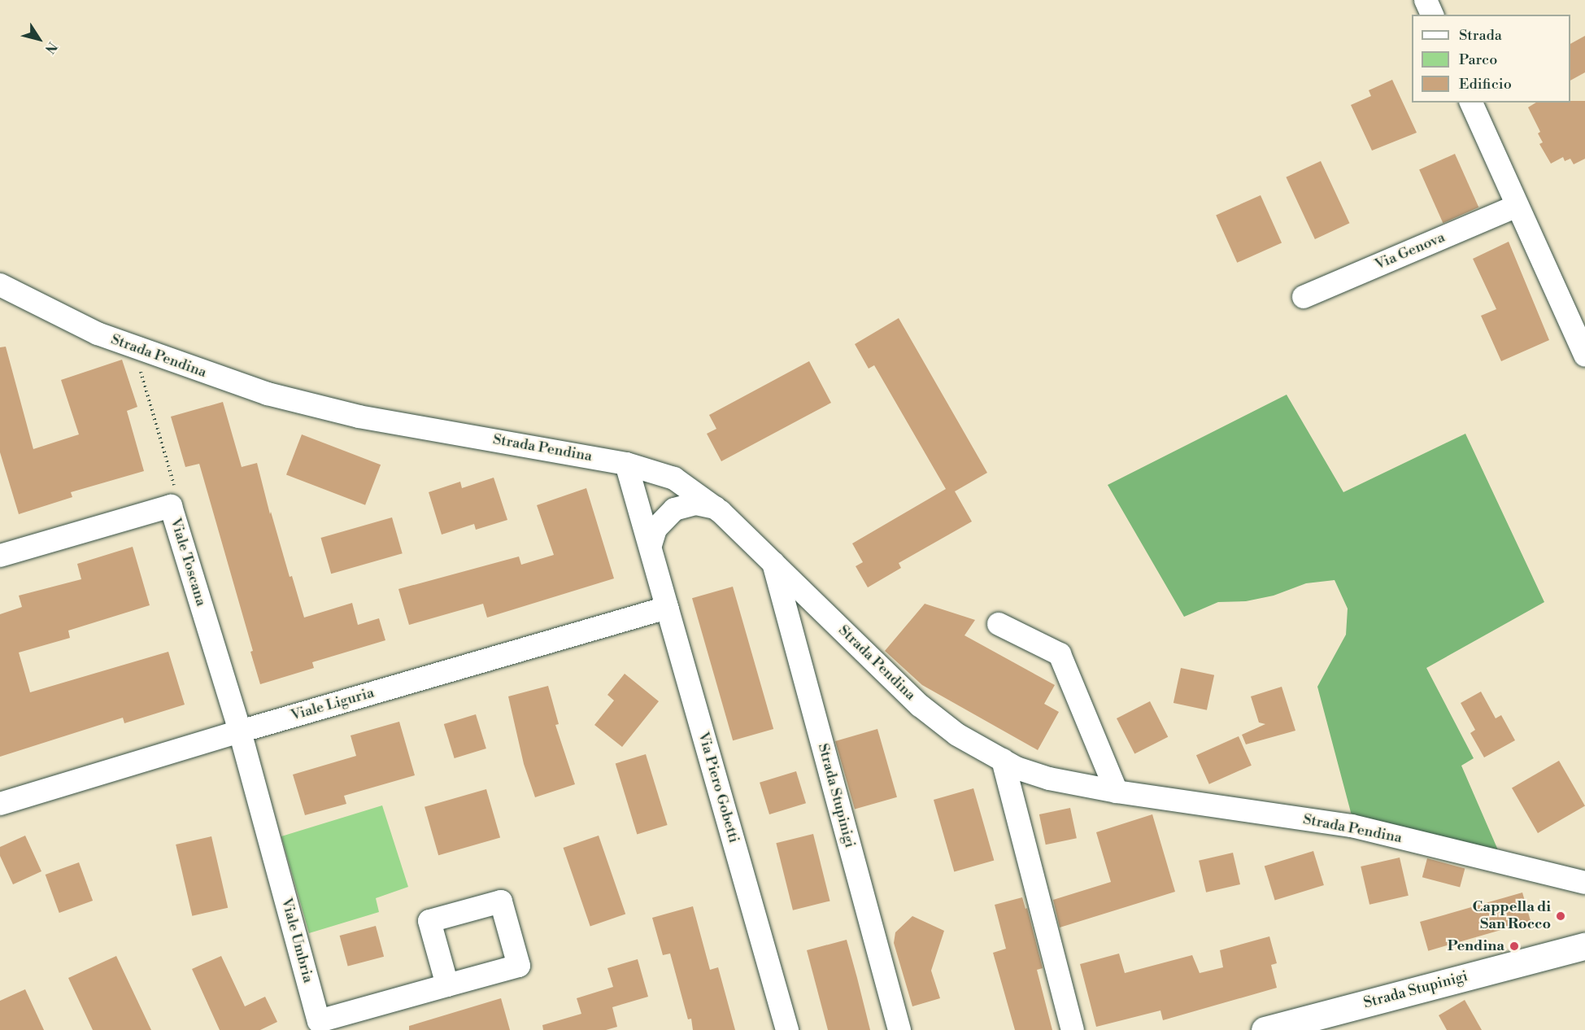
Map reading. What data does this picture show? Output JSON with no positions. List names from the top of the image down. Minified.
{"streets":{"street":["Via Genova","Strada Pendina","Viale Toscana","Viale Liguria","Via Piero Gobetti","Strada Stupinigi","Viale Umbria"]},"crossings":[["Strada Pendina","Via Piero Gobetti"],["Strada Pendina","Strada Stupinigi"],["Viale Toscana","Viale Liguria"],["Viale Toscana","Viale Umbria"],["Viale Liguria","Via Piero Gobetti"],["Viale Liguria","Viale Umbria"]],"places":["Cappella di San Rocco","Pendina"],"legend":["Strada","Parco","Edificio"],"north":"bottom right"}
